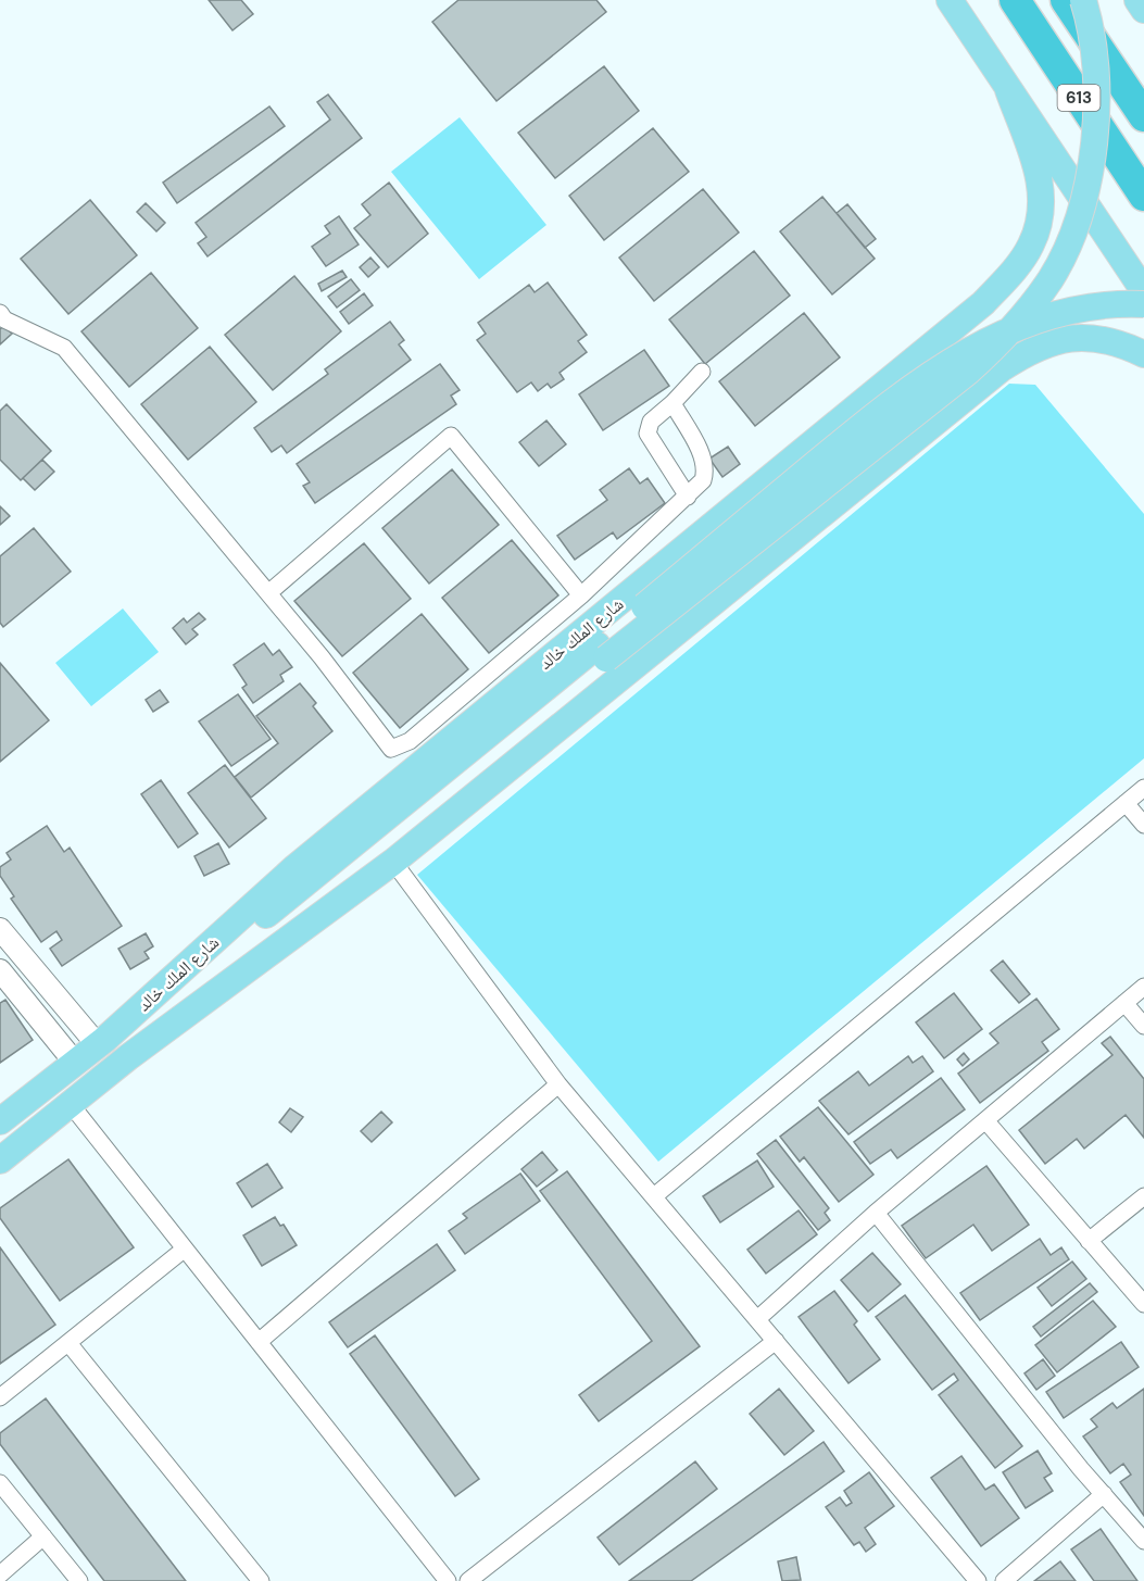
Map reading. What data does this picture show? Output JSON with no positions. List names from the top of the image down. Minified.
{"streets":{"highway":["613"],"main road":["شارع الملك خالد"]}}
